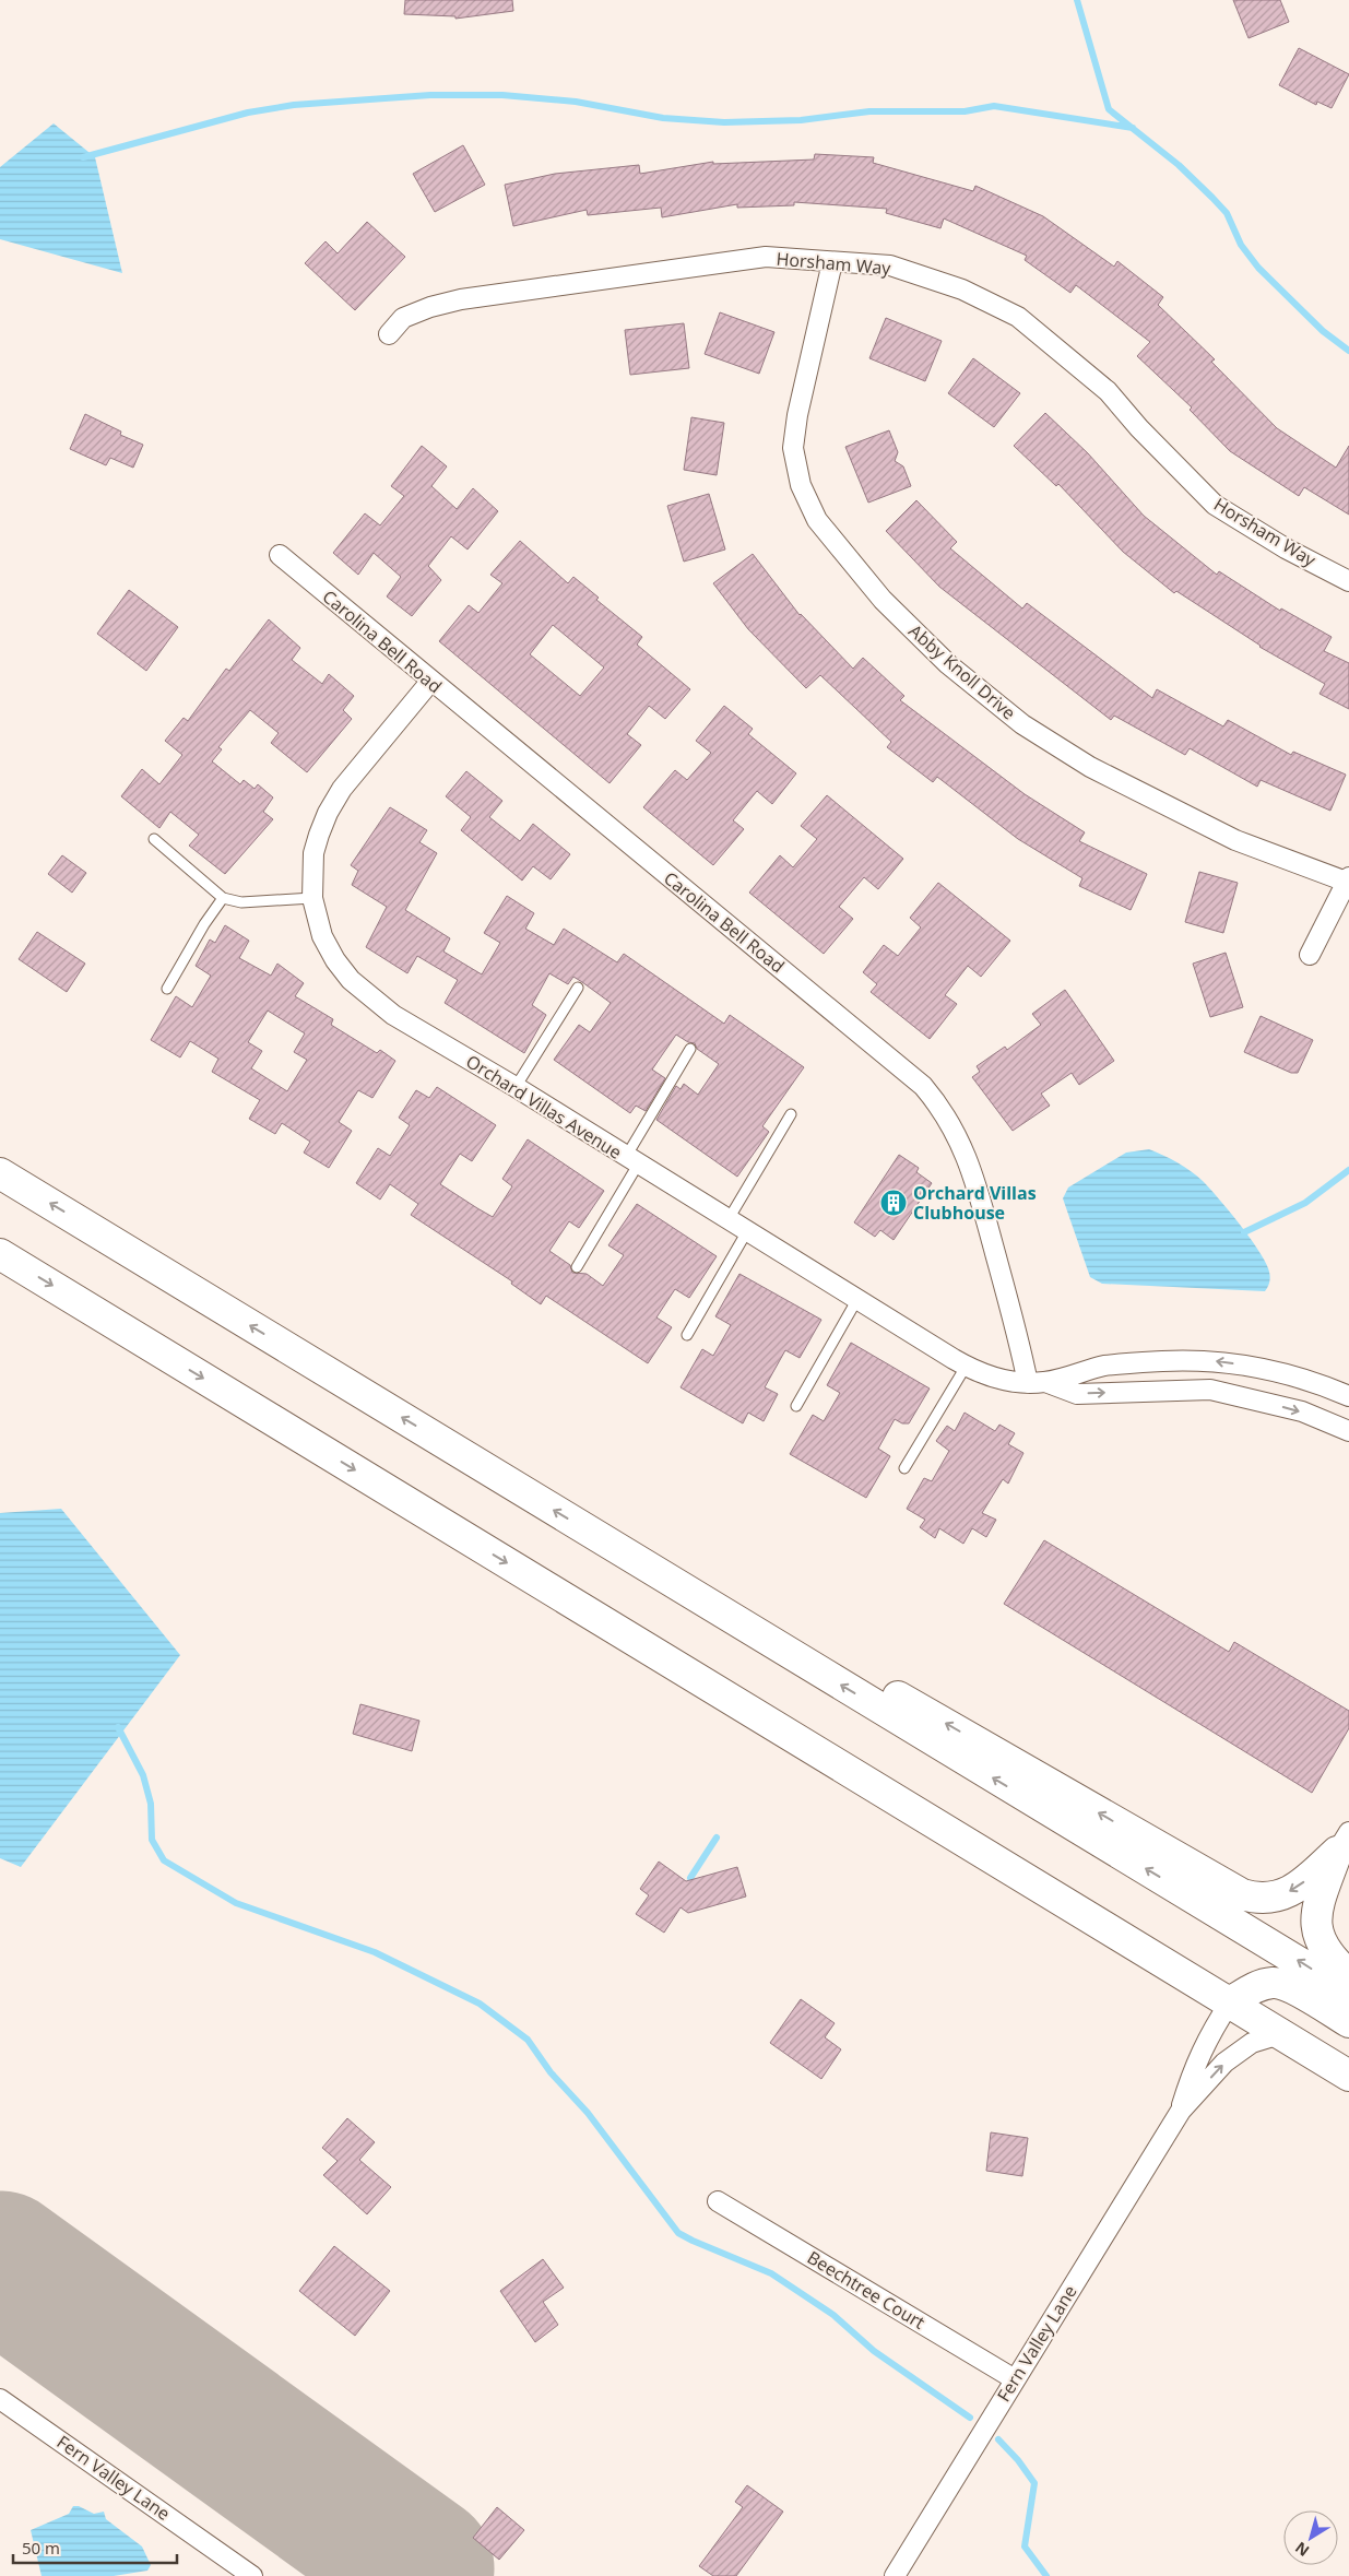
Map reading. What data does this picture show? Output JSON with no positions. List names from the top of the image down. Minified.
{"streets":{"street":["Horsham Way","Carolina Bell Road","Abby Knoll Drive","Orchard Villas Avenue","Beechtree Court","Fern Valley Lane"]},"crossings":[["Horsham Way","Abby Knoll Drive"],["Carolina Bell Road","Orchard Villas Avenue"],["Beechtree Court","Fern Valley Lane"]],"places":{"building":["Orchard Villas Clubhouse"]},"scale_bar":"50 m","north":"bottom left"}
